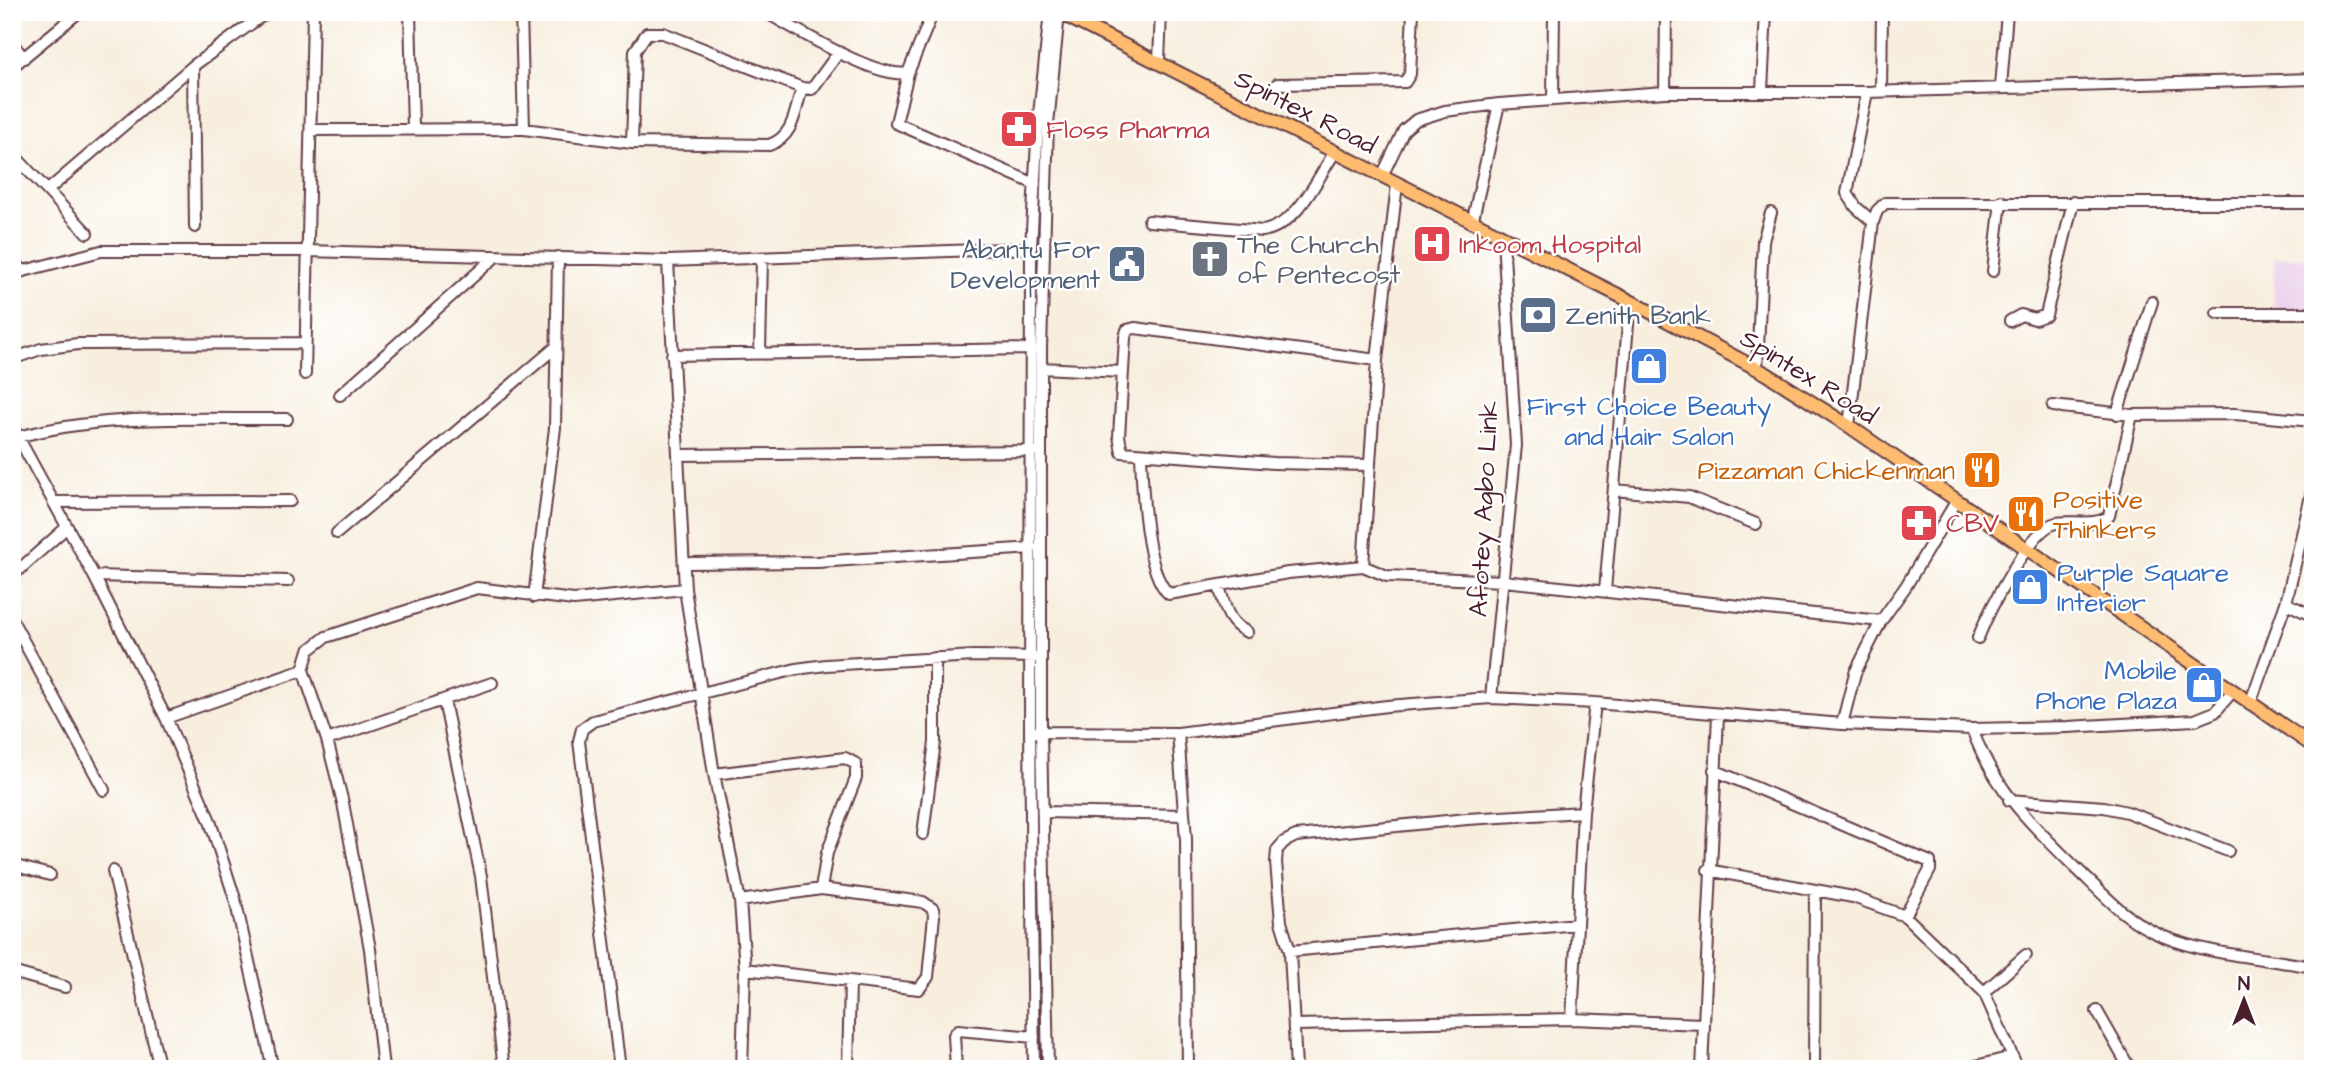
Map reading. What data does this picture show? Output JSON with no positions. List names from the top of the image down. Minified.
{"streets":{"main road":["Spintex Road"],"street":["Afotey Agbo Link"]},"crossings":[["Spintex Road","Afotey Agbo Link"]],"places":{"pharmacy":["Floss Pharma","CBV"],"hospital":["Inkoom Hospital"],"church":["The Church of Pentecost"],"public building":["Abantu For Development"],"bank":["Zenith Bank"],"shop":["First Choice Beauty and Hair Salon","Purple Square Interior","Mobile Phone Plaza"],"restaurant":["Pizzaman Chickenman","Positive Thinkers"]},"north":"top"}
